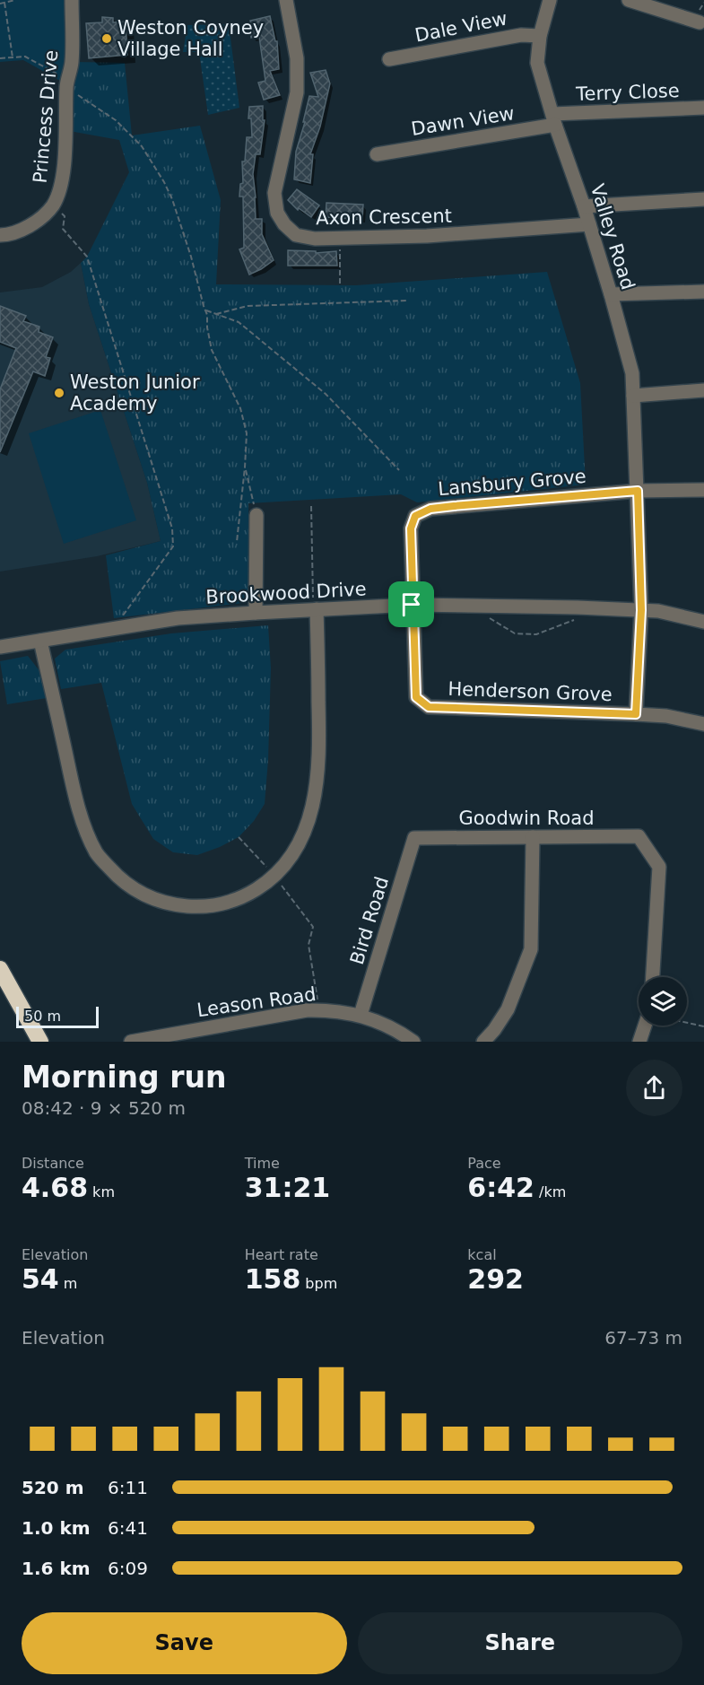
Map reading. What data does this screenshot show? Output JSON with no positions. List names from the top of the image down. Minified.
{"streets":{"street":["Dale View","Terry Close","Princess Drive","Dawn View","Axon Crescent","Valley Road","Lansbury Grove","Brookwood Drive","Henderson Grove","Goodwin Road","Bird Road","Leason Road"]},"crossings":[["Dale View","Valley Road"],["Terry Close","Dawn View"],["Terry Close","Valley Road"],["Dawn View","Valley Road"],["Axon Crescent","Valley Road"],["Valley Road","Lansbury Grove"],["Valley Road","Brookwood Drive"],["Valley Road","Henderson Grove"],["Lansbury Grove","Brookwood Drive"],["Lansbury Grove","Henderson Grove"],["Brookwood Drive","Henderson Grove"],["Goodwin Road","Bird Road"],["Bird Road","Leason Road"]],"places":["Weston Coyney Village Hall","Weston Junior Academy"],"scale_bar":"50 m","page":{"scale":"50 m","heading":["Morning run","08:42 · 9 × 520 m"],"stats":[["Distance","4.68 km"],["Time","31:21"],["Pace","6:42 /km"],["Elevation","54 m"],["Heart rate","158 bpm"],["kcal","292"]],"chart":["Elevation","67–73 m"],"list":[{"name":"520 m","note":"6:11"},{"name":"1.0 km","note":"6:41"},{"name":"1.6 km","note":"6:09"}],"buttons":["Save","Share"]}}
